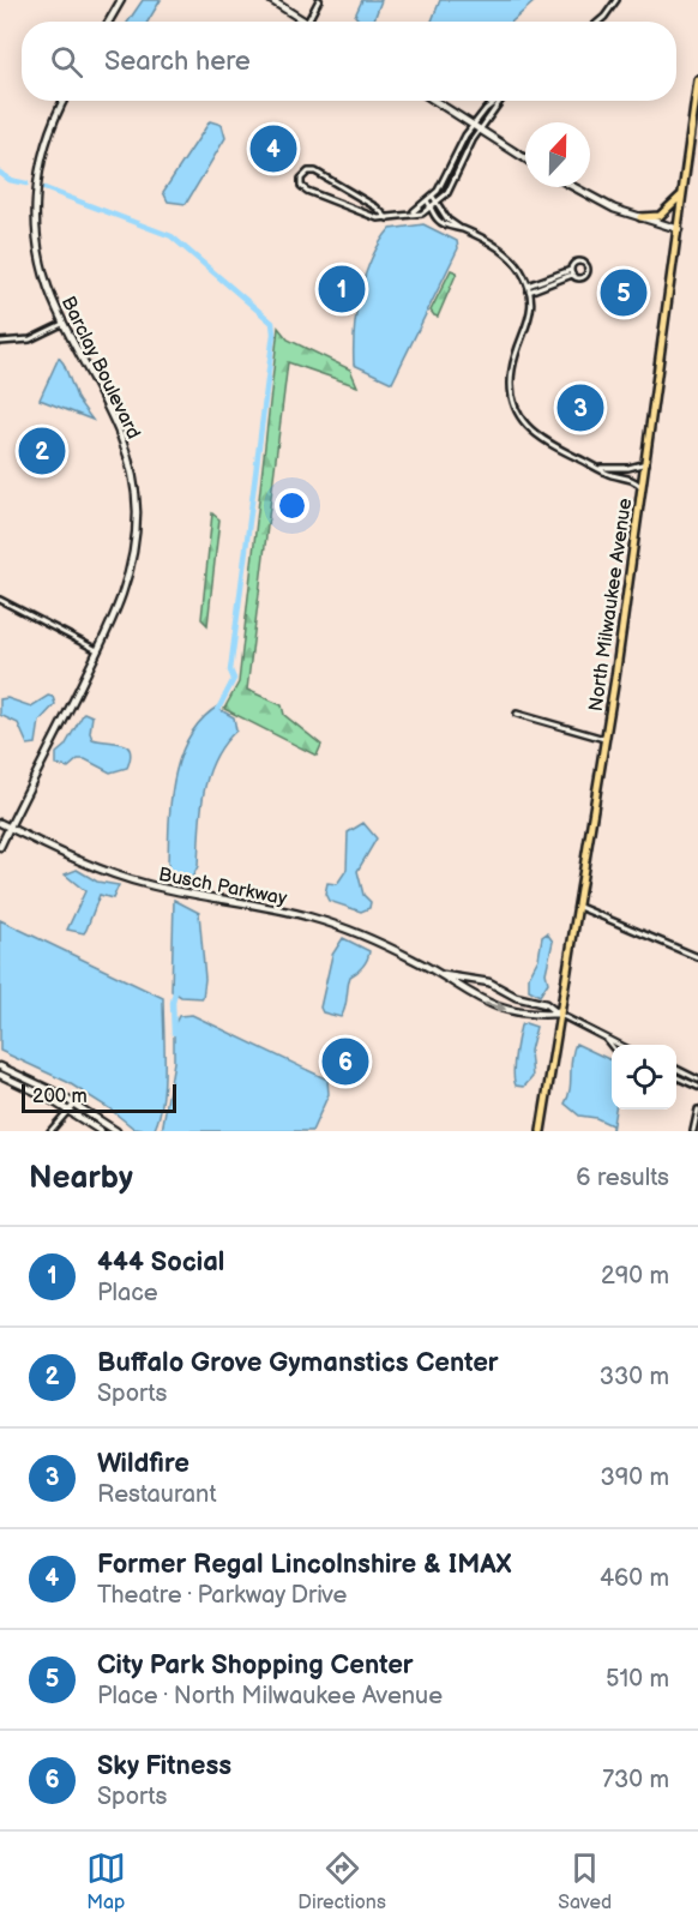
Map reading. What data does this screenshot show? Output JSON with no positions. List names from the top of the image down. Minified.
{"streets":{"main road":["North Milwaukee Avenue"],"street":["Barclay Boulevard","Busch Parkway"]},"crossings":[["Barclay Boulevard","Busch Parkway"],["North Milwaukee Avenue","Busch Parkway"]],"scale_bar":"200 m","north":"top","page":{"search":"Search here","pins":["4","1","5","3","2","6"],"scale":"200 m","heading":["Nearby","6 results"],"list":[{"mark":"1","name":"444 Social","note":"Place","value":"290 m"},{"mark":"2","name":"Buffalo Grove Gymanstics Center","note":"Sports","value":"330 m"},{"mark":"3","name":"Wildfire","note":"Restaurant","value":"390 m"},{"mark":"4","name":"Former Regal Lincolnshire & IMAX","note":"Theatre · Parkway Drive","value":"460 m"},{"mark":"5","name":"City Park Shopping Center","note":"Place · North Milwaukee Avenue","value":"510 m"},{"mark":"6","name":"Sky Fitness","note":"Sports","value":"730 m"}],"nav":["Map","Directions","Saved"]}}
